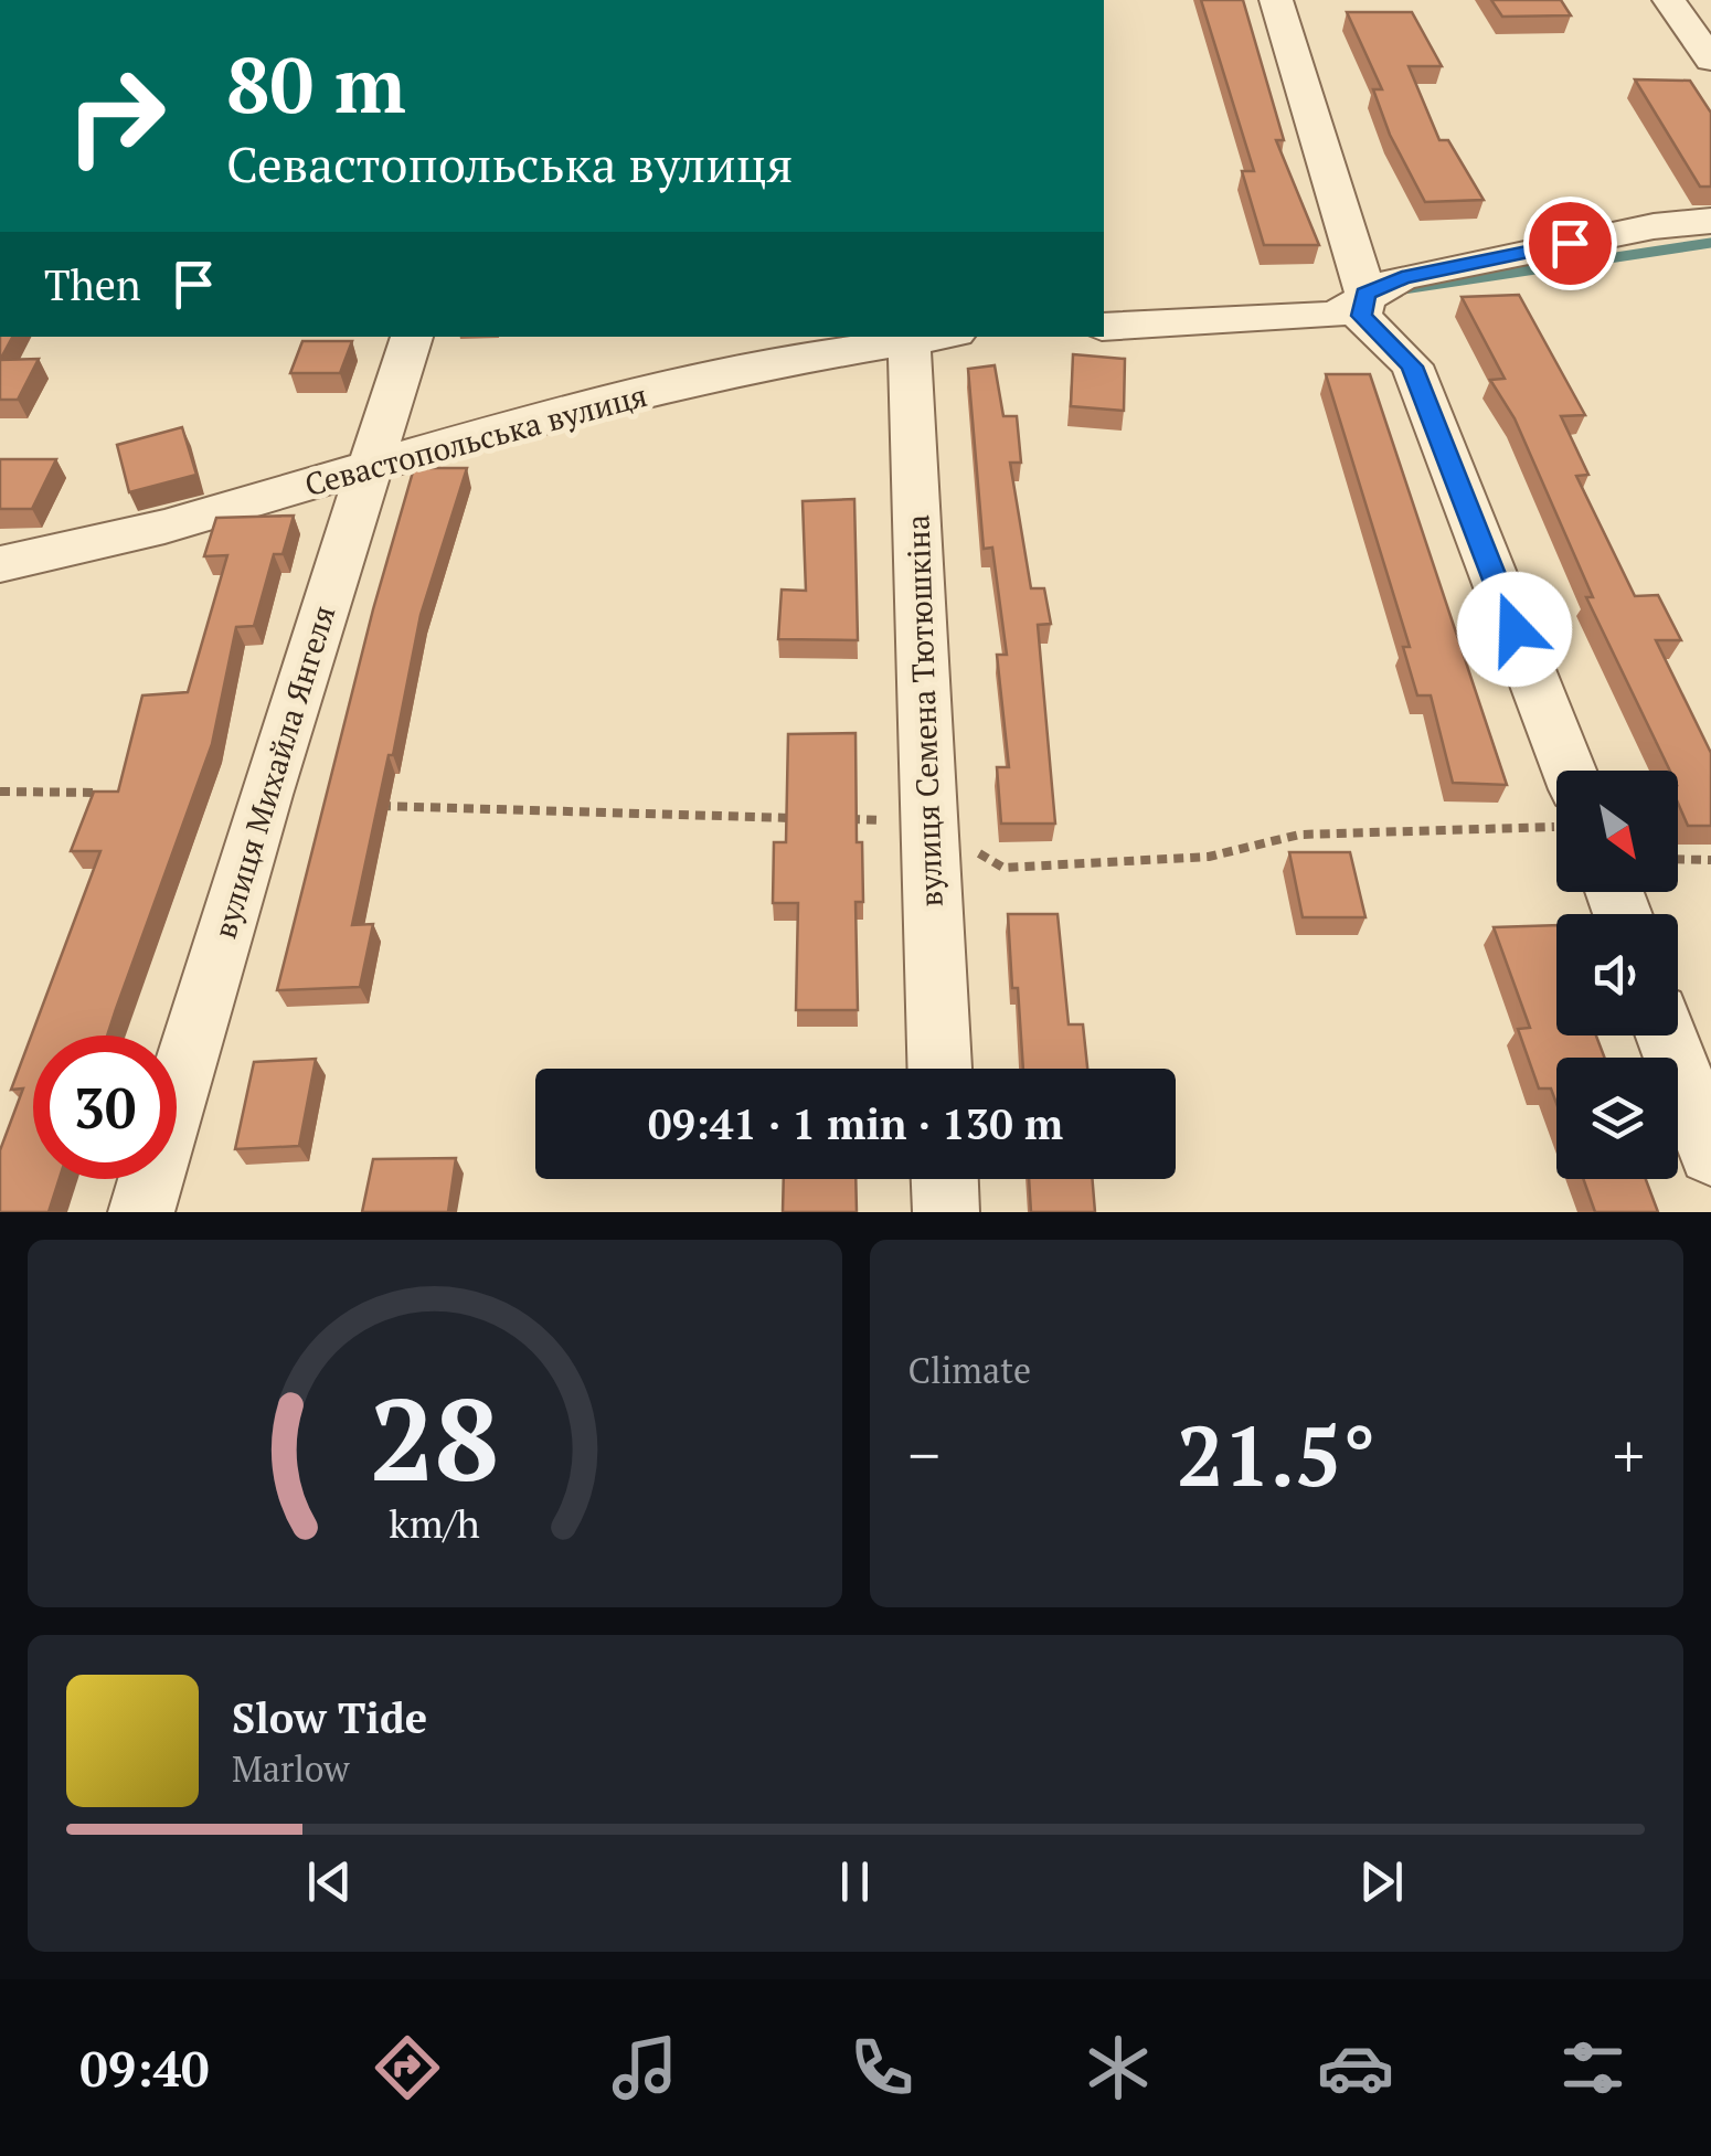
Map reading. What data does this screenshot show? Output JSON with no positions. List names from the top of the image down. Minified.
{"streets":{"street":["Севастопольська вулиця","вулиця Семена Тютюшкіна","вулиця Михайла Янгеля"]},"crossings":[["Севастопольська вулиця","вулиця Семена Тютюшкіна"],["Севастопольська вулиця","вулиця Михайла Янгеля"]],"north":"bottom right","page":{"turn":["80 m","Севастопольська вулиця"],"then":"Then","limit":"30","trip":"09:41 · 1 min · 130 m","tile":"Climate","heat":["−","21.5°","+"],"song":["Slow Tide","Marlow"],"tabs":"09:40","gauge":["28","km/h"]}}
